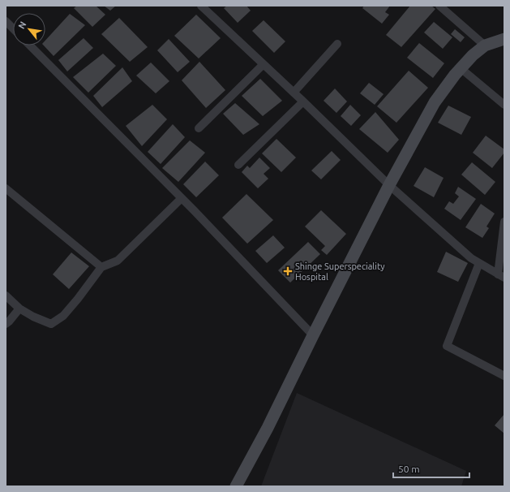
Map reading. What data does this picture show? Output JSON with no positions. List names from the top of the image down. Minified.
{"places":{"health":["Shinge Superspeciality Hospital"]},"scale_bar":"50 m","north":"top left"}
